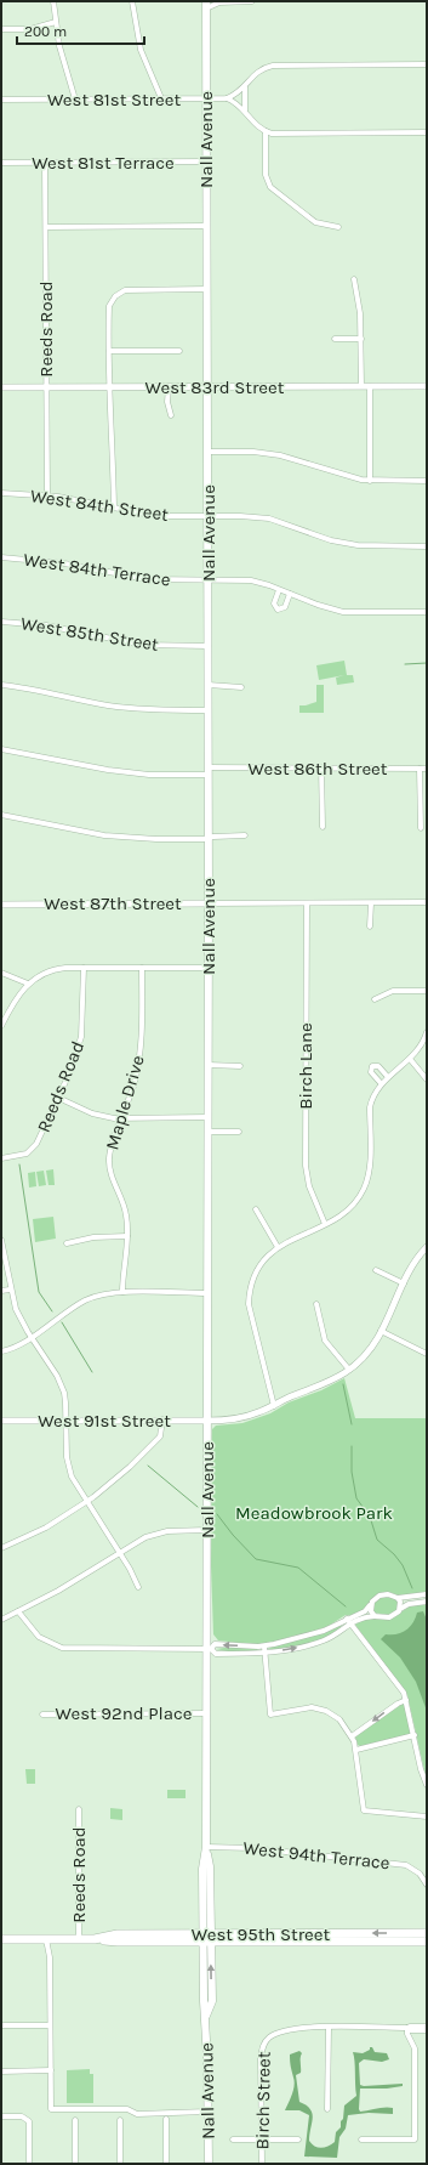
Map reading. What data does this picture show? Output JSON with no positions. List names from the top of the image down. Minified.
{"streets":{"main road":["Nall Avenue","West 95th Street"],"street":["West 81st Street","West 81st Terrace","Reeds Road","West 83rd Street","West 84th Street","West 84th Terrace","West 85th Street","West 86th Street","West 87th Street","Birch Lane","Maple Drive","West 91st Street","West 92nd Place","West 94th Terrace","Birch Street"]},"crossings":[["West 81st Street","Nall Avenue"],["Nall Avenue","West 81st Terrace"],["Nall Avenue","West 83rd Street"],["Nall Avenue","West 84th Street"],["Nall Avenue","West 84th Terrace"],["Nall Avenue","West 85th Street"],["Nall Avenue","West 86th Street"],["Nall Avenue","West 87th Street"],["Nall Avenue","West 91st Street"],["Nall Avenue","West 92nd Place"],["Nall Avenue","West 94th Terrace"],["Nall Avenue","West 95th Street"],["West 81st Terrace","Reeds Road"],["Reeds Road","West 83rd Street"],["Reeds Road","West 84th Street"],["Reeds Road","West 95th Street"],["West 87th Street","Birch Lane"]],"parks":["Meadowbrook Park"],"scale_bar":"200 m"}
